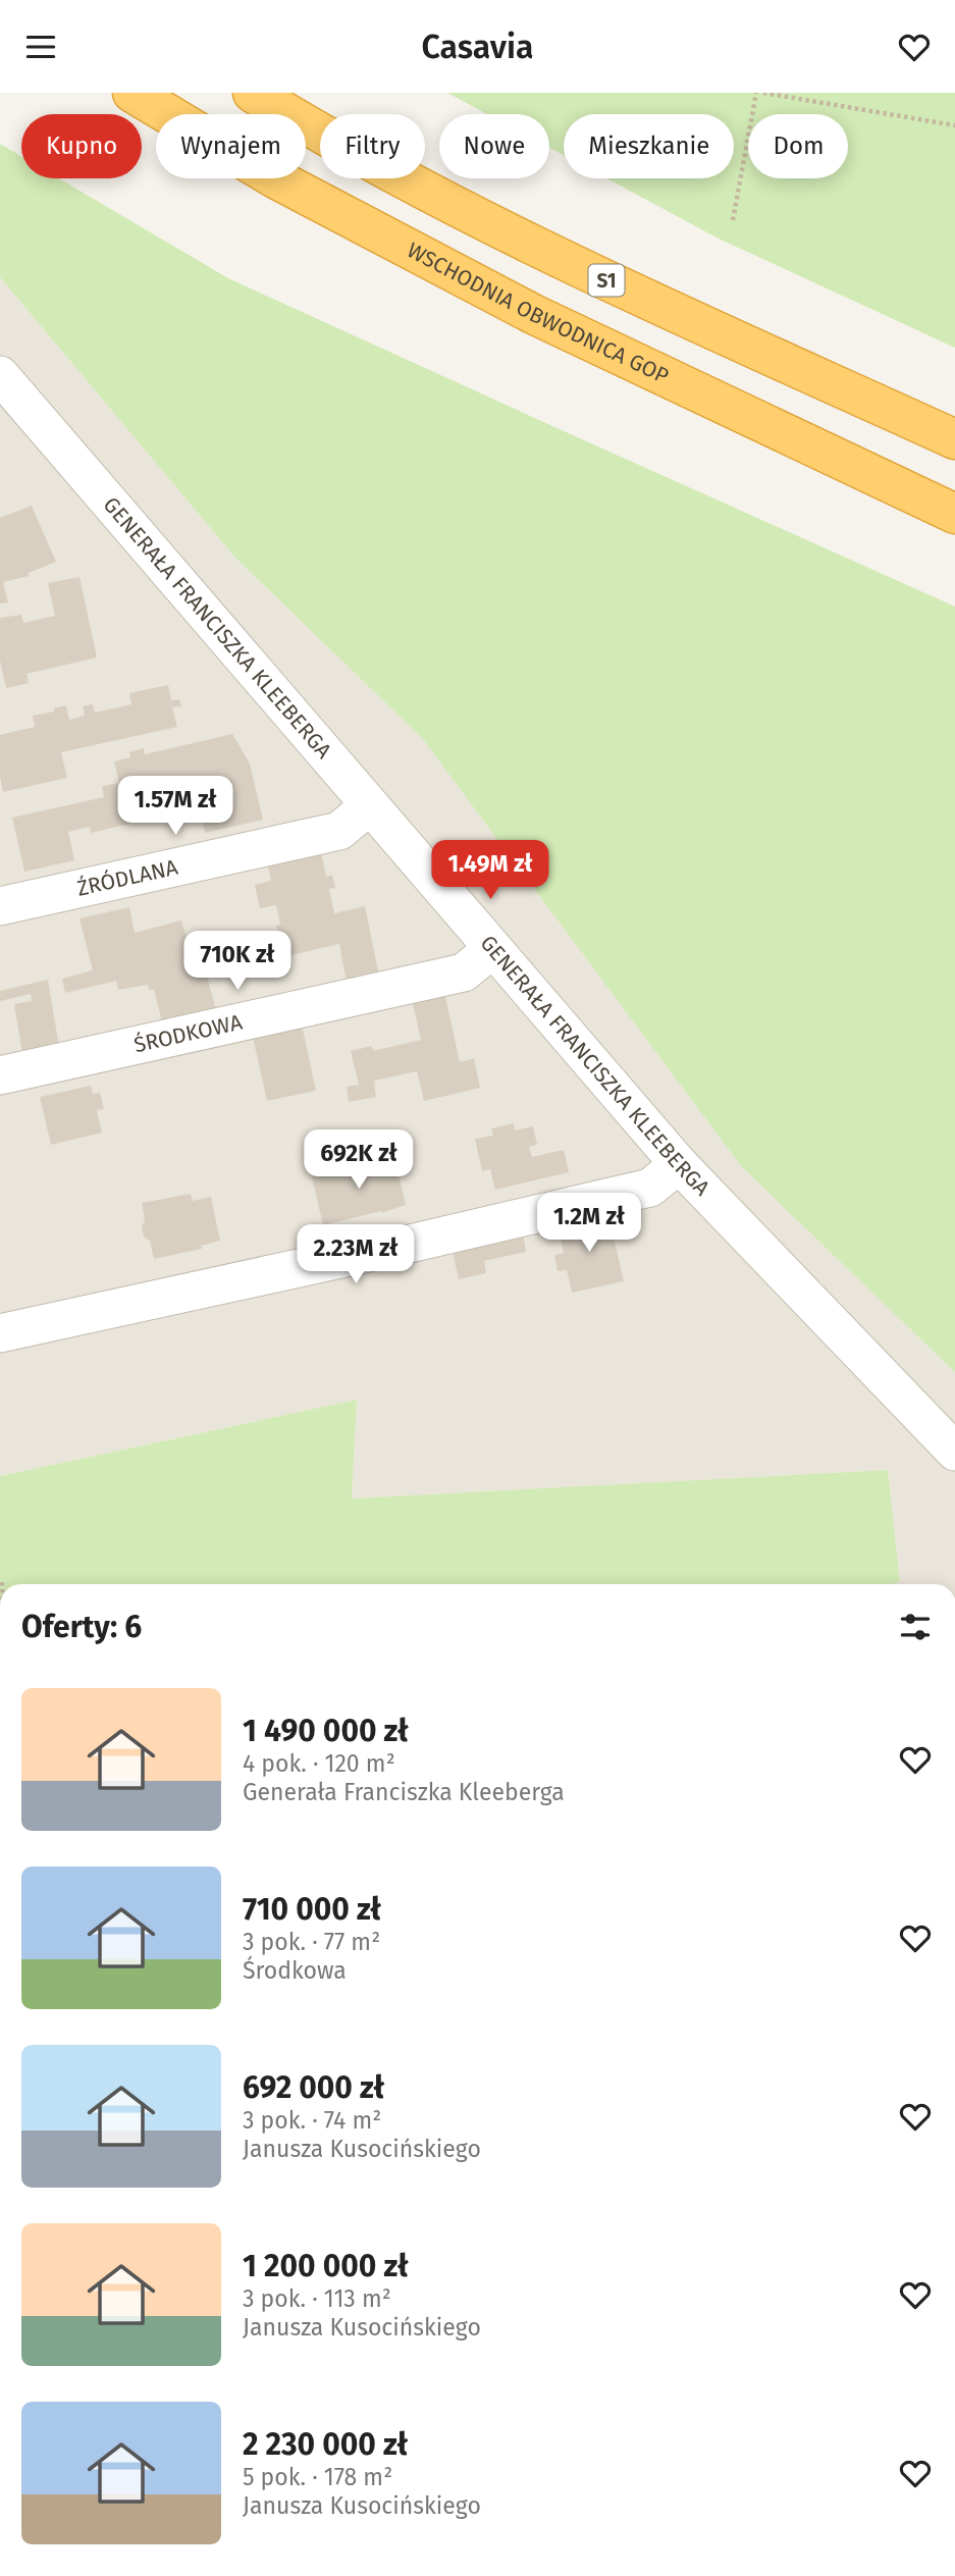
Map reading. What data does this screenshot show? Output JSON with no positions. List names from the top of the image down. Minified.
{"streets":{"highway":["S1","WSCHODNIA OBWODNICA GOP"],"street":["GENERAŁA FRANCISZKA KLEEBERGA","ŹRÓDLANA","ŚRODKOWA"]},"crossings":[["GENERAŁA FRANCISZKA KLEEBERGA","ŹRÓDLANA"],["GENERAŁA FRANCISZKA KLEEBERGA","ŚRODKOWA"]],"page":{"header":"Casavia","chip":["Kupno","Wynajem","Filtry","Nowe","Mieszkanie","Dom"],"price":["1.57M zł","1.49M zł","710K zł","692K zł","1.2M zł","2.23M zł"],"heading":"Oferty: 6","list":[{"name":"1 490 000 zł","note":"4 pok. · 120 m² · Generała Franciszka Kleeberga"},{"name":"710 000 zł","note":"3 pok. · 77 m² · Środkowa"},{"name":"692 000 zł","note":"3 pok. · 74 m² · Janusza Kusocińskiego"},{"name":"1 200 000 zł","note":"3 pok. · 113 m² · Janusza Kusocińskiego"},{"name":"2 230 000 zł","note":"5 pok. · 178 m² · Janusza Kusocińskiego"}]}}
